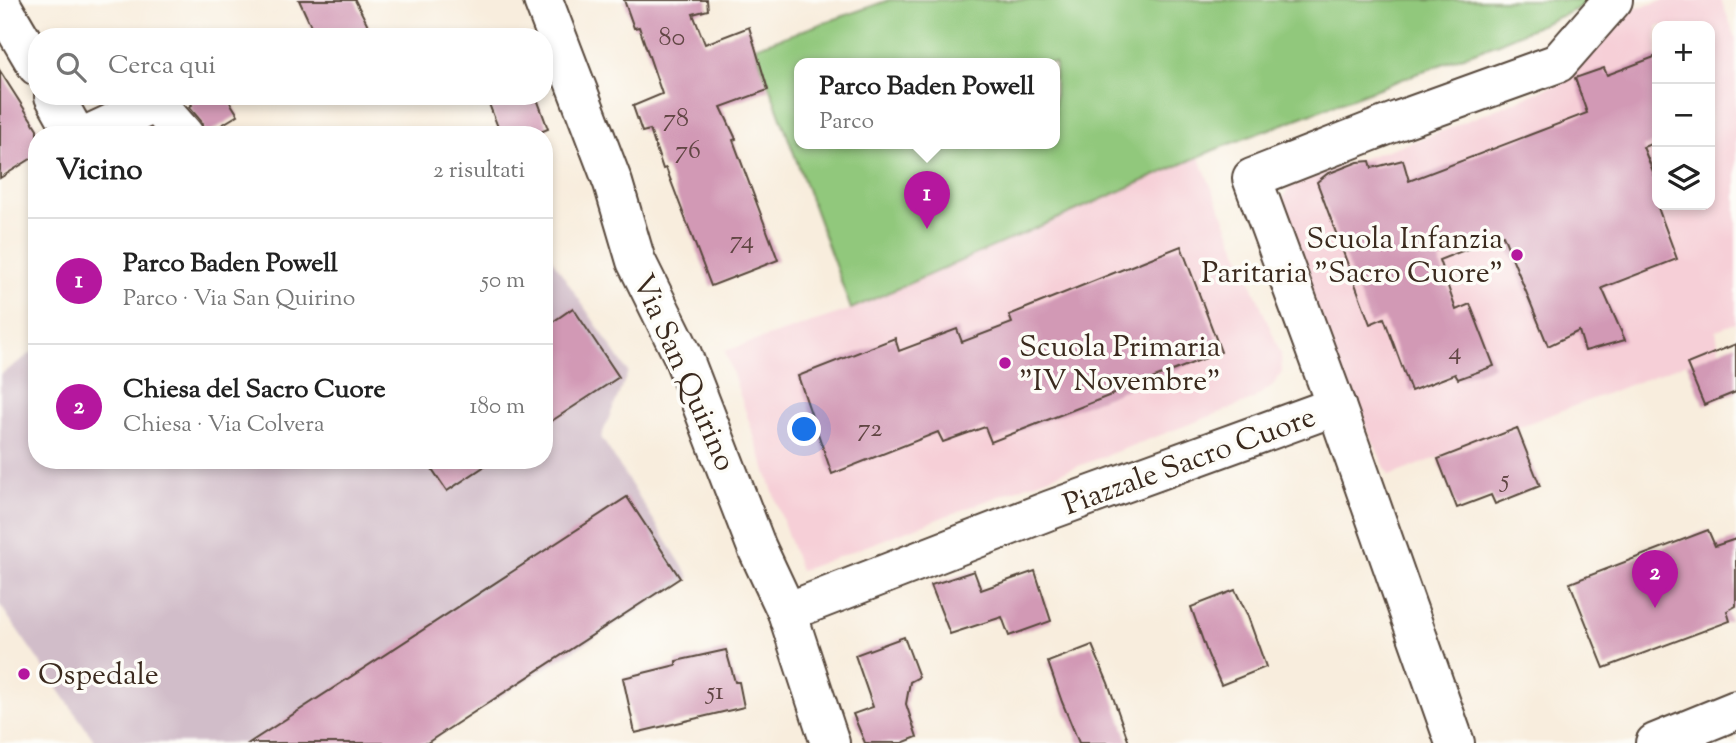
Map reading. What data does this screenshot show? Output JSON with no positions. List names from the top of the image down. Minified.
{"streets":{"street":["Via San Quirino","Piazzale Sacro Cuore"]},"crossings":[["Via San Quirino","Piazzale Sacro Cuore"]],"places":["Scuola Infanzia Paritaria \"Sacro Cuore\"","Scuola Primaria \"IV Novembre\"","Ospedale"],"house_numbers":["80","78","76","74","4","72","5","51"],"page":{"map_buttons":["+","−"],"search":"Cerca qui","popup":["Parco Baden Powell","Parco"],"heading":["Vicino","2 risultati"],"pins":["1","2"],"list":[{"mark":"1","name":"Parco Baden Powell","note":"Parco · Via San Quirino","value":"50 m"},{"mark":"2","name":"Chiesa del Sacro Cuore","note":"Chiesa · Via Colvera","value":"180 m"}]}}
